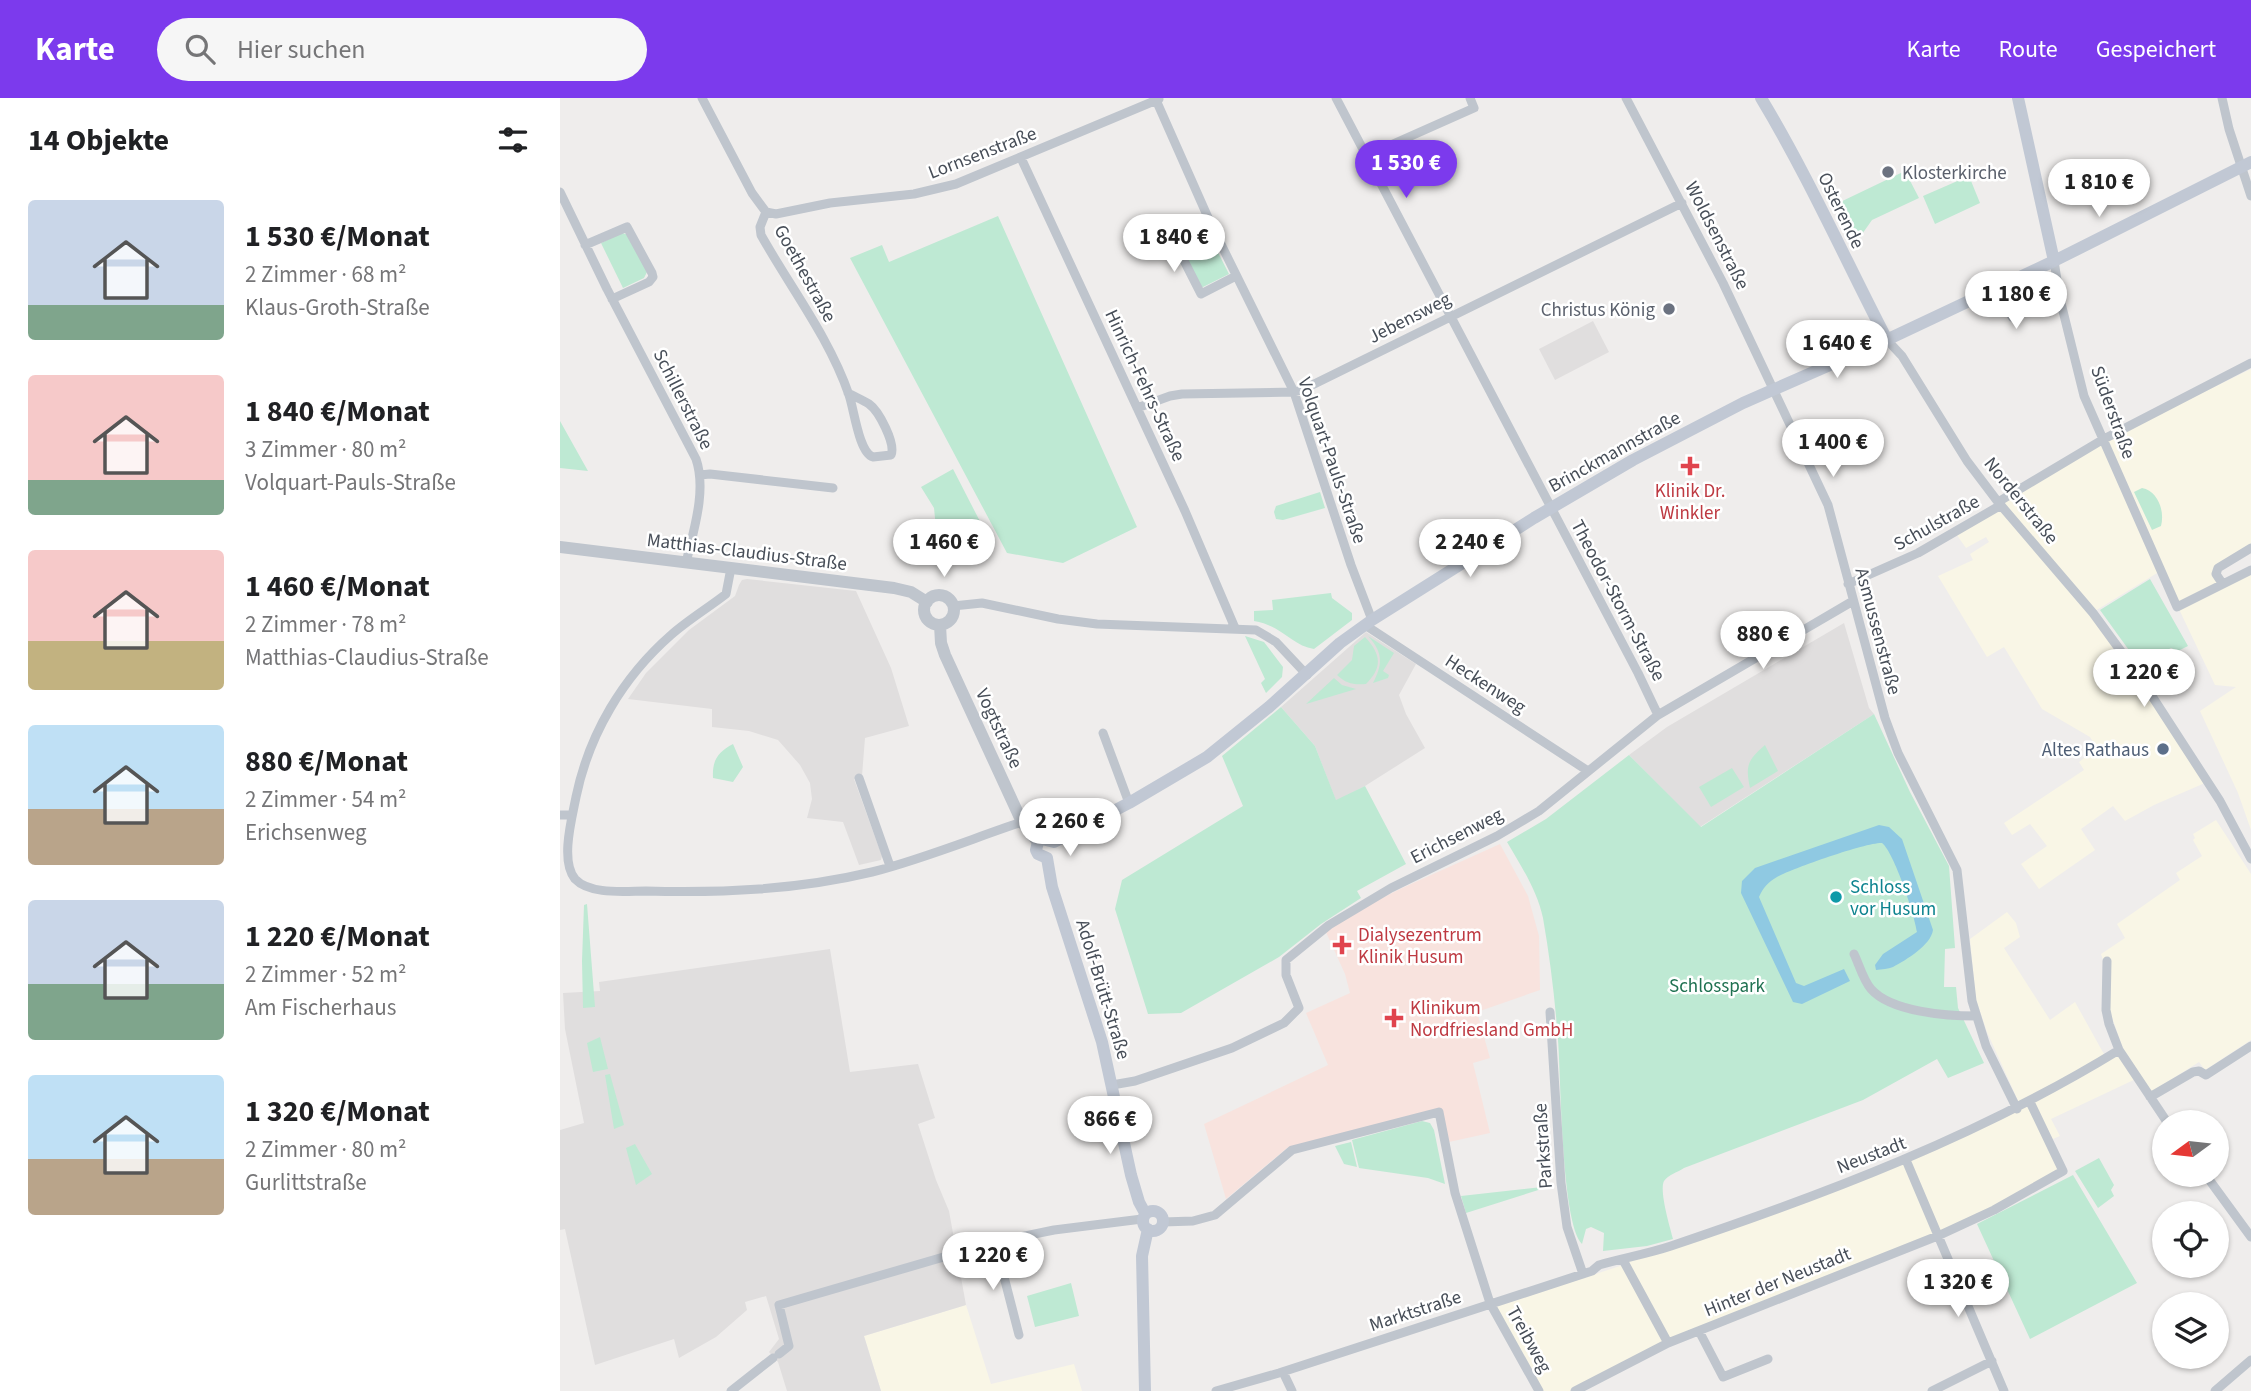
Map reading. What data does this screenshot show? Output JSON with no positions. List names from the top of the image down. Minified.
{"streets":{"main road":["Osterende","Süderstraße","Brinckmannstraße","Adolf-Brütt-Straße"],"street":["Lornsenstraße","Woldsenstraße","Goethestraße","Jebensweg","Hinrich-Fehrs-Straße","Schillerstraße","Volquart-Pauls-Straße","Norderstraße","Schulstraße","Matthias-Claudius-Straße","Theodor-Storm-Straße","Asmussenstraße","Heckenweg","Vogtstraße","Erichsenweg","Parkstraße","Neustadt","Hinter der Neustadt","Marktstraße","Treibweg"]},"crossings":[["Lornsenstraße","Goethestraße"],["Lornsenstraße","Hinrich-Fehrs-Straße"],["Lornsenstraße","Volquart-Pauls-Straße"],["Osterende","Brinckmannstraße"],["Osterende","Norderstraße"],["Woldsenstraße","Jebensweg"],["Woldsenstraße","Brinckmannstraße"],["Woldsenstraße","Asmussenstraße"],["Jebensweg","Hinrich-Fehrs-Straße"],["Jebensweg","Volquart-Pauls-Straße"],["Jebensweg","Theodor-Storm-Straße"],["Hinrich-Fehrs-Straße","Matthias-Claudius-Straße"],["Schillerstraße","Matthias-Claudius-Straße"],["Süderstraße","Brinckmannstraße"],["Süderstraße","Schulstraße"],["Brinckmannstraße","Volquart-Pauls-Straße"],["Brinckmannstraße","Norderstraße"],["Brinckmannstraße","Matthias-Claudius-Straße"],["Brinckmannstraße","Theodor-Storm-Straße"],["Brinckmannstraße","Asmussenstraße"],["Brinckmannstraße","Heckenweg"],["Volquart-Pauls-Straße","Heckenweg"],["Norderstraße","Schulstraße"],["Schulstraße","Asmussenstraße"],["Matthias-Claudius-Straße","Vogtstraße"],["Theodor-Storm-Straße","Erichsenweg"],["Asmussenstraße","Erichsenweg"],["Asmussenstraße","Neustadt"],["Heckenweg","Erichsenweg"],["Vogtstraße","Adolf-Brütt-Straße"],["Erichsenweg","Adolf-Brütt-Straße"],["Parkstraße","Marktstraße"],["Neustadt","Hinter der Neustadt"],["Neustadt","Marktstraße"],["Marktstraße","Treibweg"]],"parks":["Schlosspark"],"places":{"other":["Klosterkirche","Christus König","Altes Rathaus","Schloss vor Husum"],"health":["Klinik Dr. Winkler","Dialysezentrum Klinik Husum","Klinikum Nordfriesland GmbH"]},"north":"left","page":{"header":"Karte","search":"Hier suchen","nav":["Karte","Route","Gespeichert"],"heading":"14 Objekte","price":["1 530 €","1 810 €","1 840 €","1 180 €","1 640 €","1 400 €","1 460 €","2 240 €","880 €","1 220 €","2 260 €","866 €","1 220 €","1 320 €"],"list":[{"name":"1 530 €/Monat","note":"2 Zimmer · 68 m² · Klaus-Groth-Straße"},{"name":"1 840 €/Monat","note":"3 Zimmer · 80 m² · Volquart-Pauls-Straße"},{"name":"1 460 €/Monat","note":"2 Zimmer · 78 m² · Matthias-Claudius-Straße"},{"name":"880 €/Monat","note":"2 Zimmer · 54 m² · Erichsenweg"},{"name":"1 220 €/Monat","note":"2 Zimmer · 52 m² · Am Fischerhaus"},{"name":"1 320 €/Monat","note":"2 Zimmer · 80 m² · Gurlittstraße"}]}}
